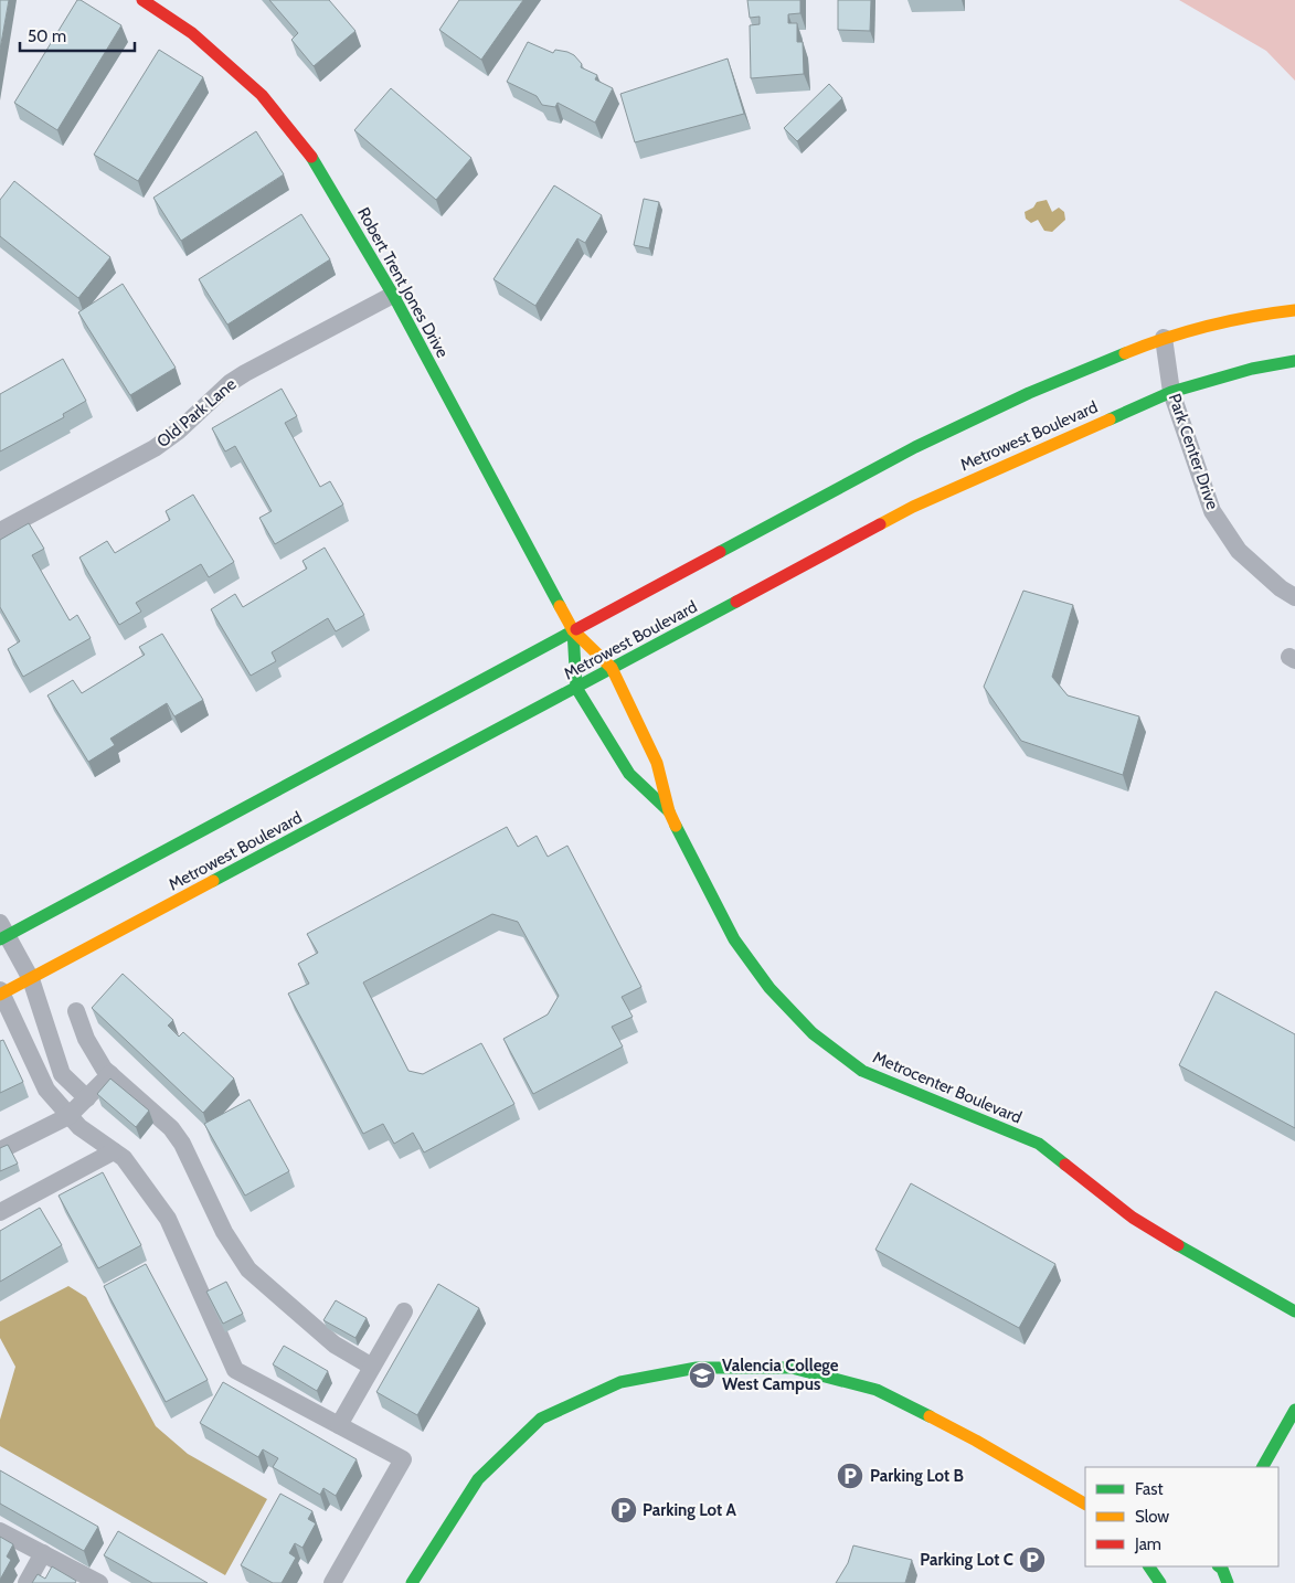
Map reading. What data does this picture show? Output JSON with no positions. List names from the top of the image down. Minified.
{"streets":{"street":["Robert Trent Jones Drive","Old Park Lane","Metrowest Boulevard","Park Center Drive","Metrocenter Boulevard"]},"crossings":[["Robert Trent Jones Drive","Old Park Lane"],["Robert Trent Jones Drive","Metrowest Boulevard"],["Robert Trent Jones Drive","Metrocenter Boulevard"],["Metrowest Boulevard","Park Center Drive"],["Metrowest Boulevard","Metrocenter Boulevard"]],"places":{"school or university":["Valencia College West Campus"],"parking":["Parking Lot B","Parking Lot A","Parking Lot C"]},"legend":["Fast","Slow","Jam"],"scale_bar":"50 m"}
